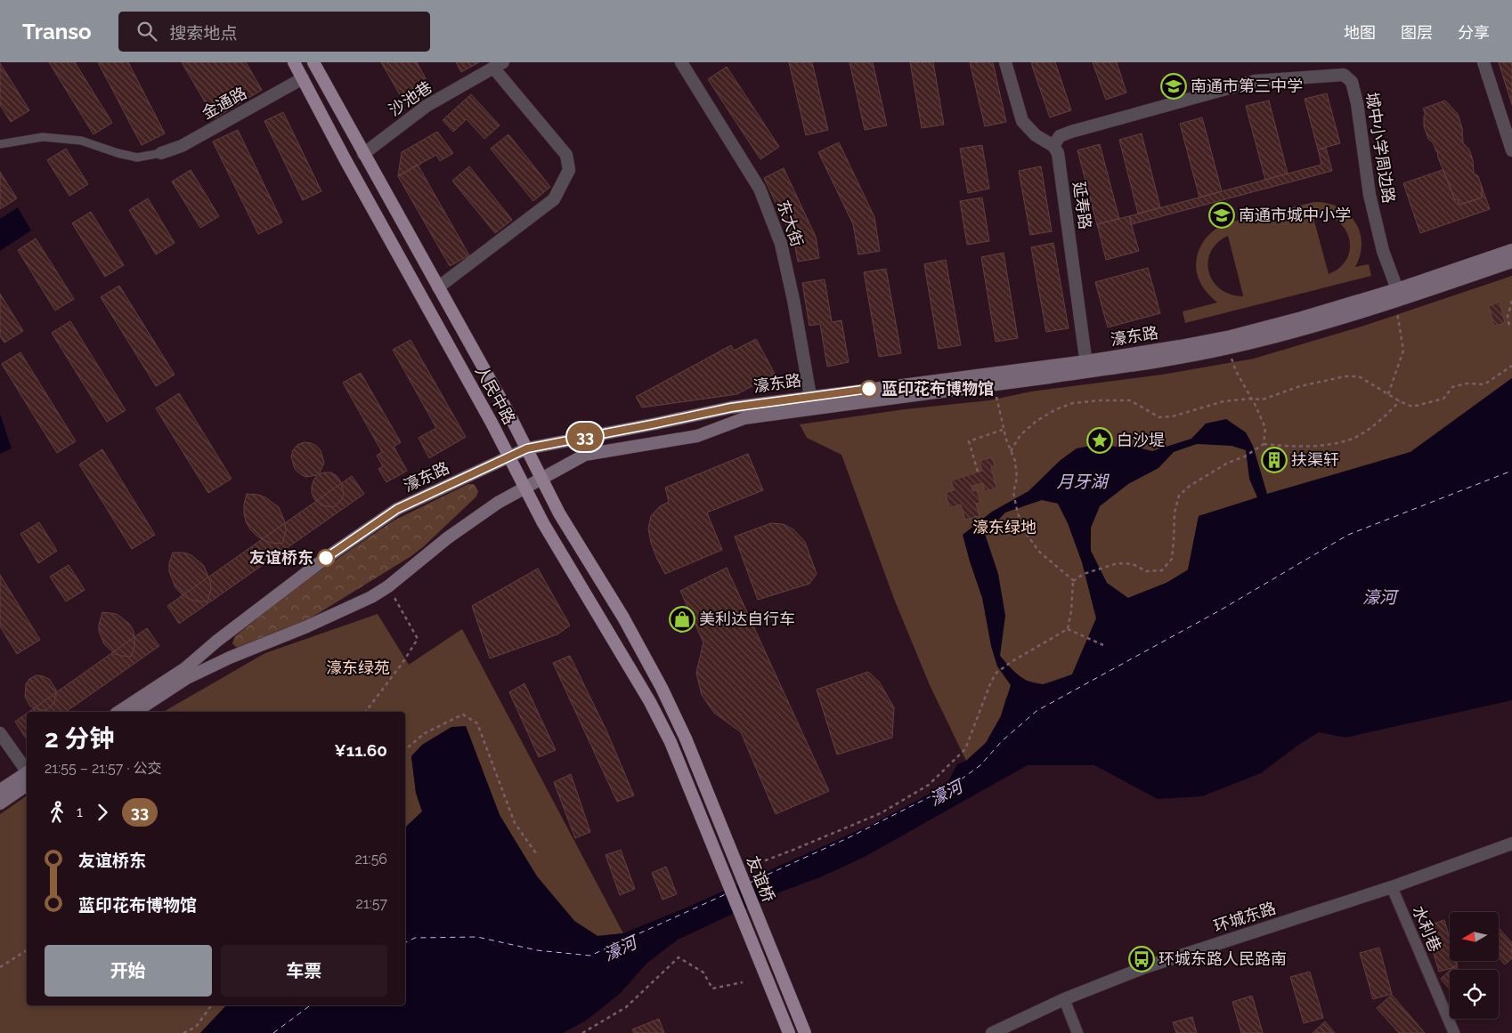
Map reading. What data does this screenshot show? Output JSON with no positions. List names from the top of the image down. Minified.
{"streets":{"main road":["濠东路","人民中路","友谊桥"],"street":["沙池巷","金通路","城中小学周边路","延寿路","东大街","环城东路","水利巷"]},"crossings":[["沙池巷","人民中路"],["金通路","人民中路"],["城中小学周边路","延寿路"],["城中小学周边路","濠东路"],["延寿路","濠东路"],["东大街","濠东路"],["濠东路","人民中路"],["人民中路","友谊桥"],["环城东路","水利巷"]],"water":["月牙湖","濠河"],"parks":["濠东绿地","濠东绿苑"],"places":{"school or university":["南通市第三中学","南通市城中小学"],"other":["蓝印花布博物馆","友谊桥东"],"place":["白沙堤"],"building":["扶渠轩"],"shop":["美利达自行车"],"bus stop":["环城东路人民路南"]},"lines":["bus line 33"],"north":"left","page":{"header":"Transo","search":"搜索地点","nav":["地图","图层","分享"],"on_map":"33","heading":["2 分钟","21:55 – 21:57 · 公交","¥11.60"],"legs":["1","33"],"list":[{"name":"友谊桥东","value":"21:56"},{"name":"蓝印花布博物馆","value":"21:57"}],"buttons":["开始","车票"]}}
